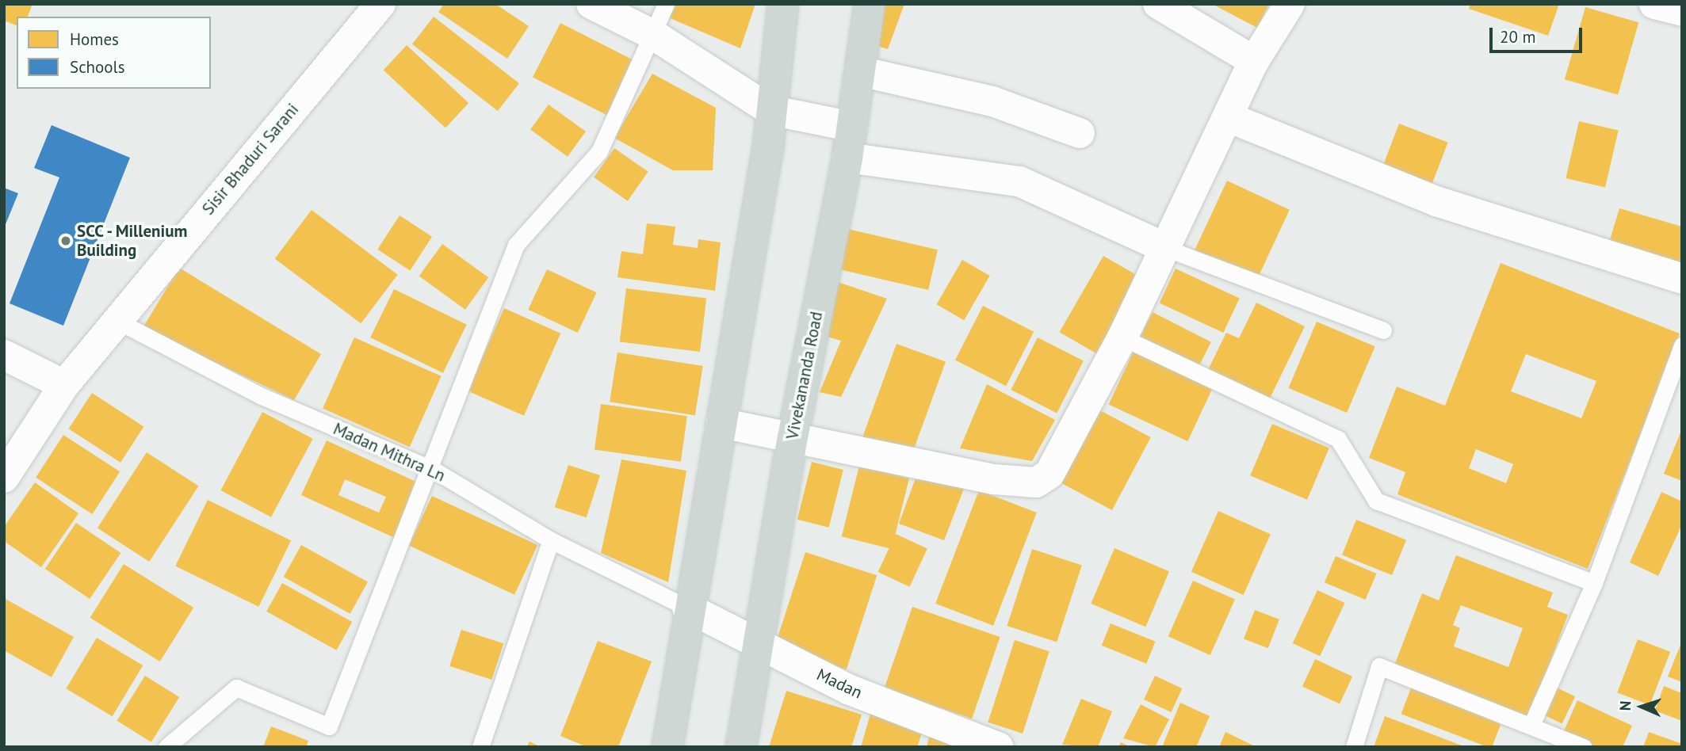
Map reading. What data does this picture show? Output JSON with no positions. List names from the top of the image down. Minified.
{"streets":{"main road":["Vivekananda Road"],"street":["Sisir Bhaduri Sarani","Madan"],"lane":["Madan Mithra Ln"]},"crossings":[["Sisir Bhaduri Sarani","Madan Mithra Ln"],["Vivekananda Road","Madan"],["Madan Mithra Ln","Madan"]],"places":["SCC - Millenium Building"],"legend":["Homes","Schools"],"scale_bar":"20 m","north":"left"}
